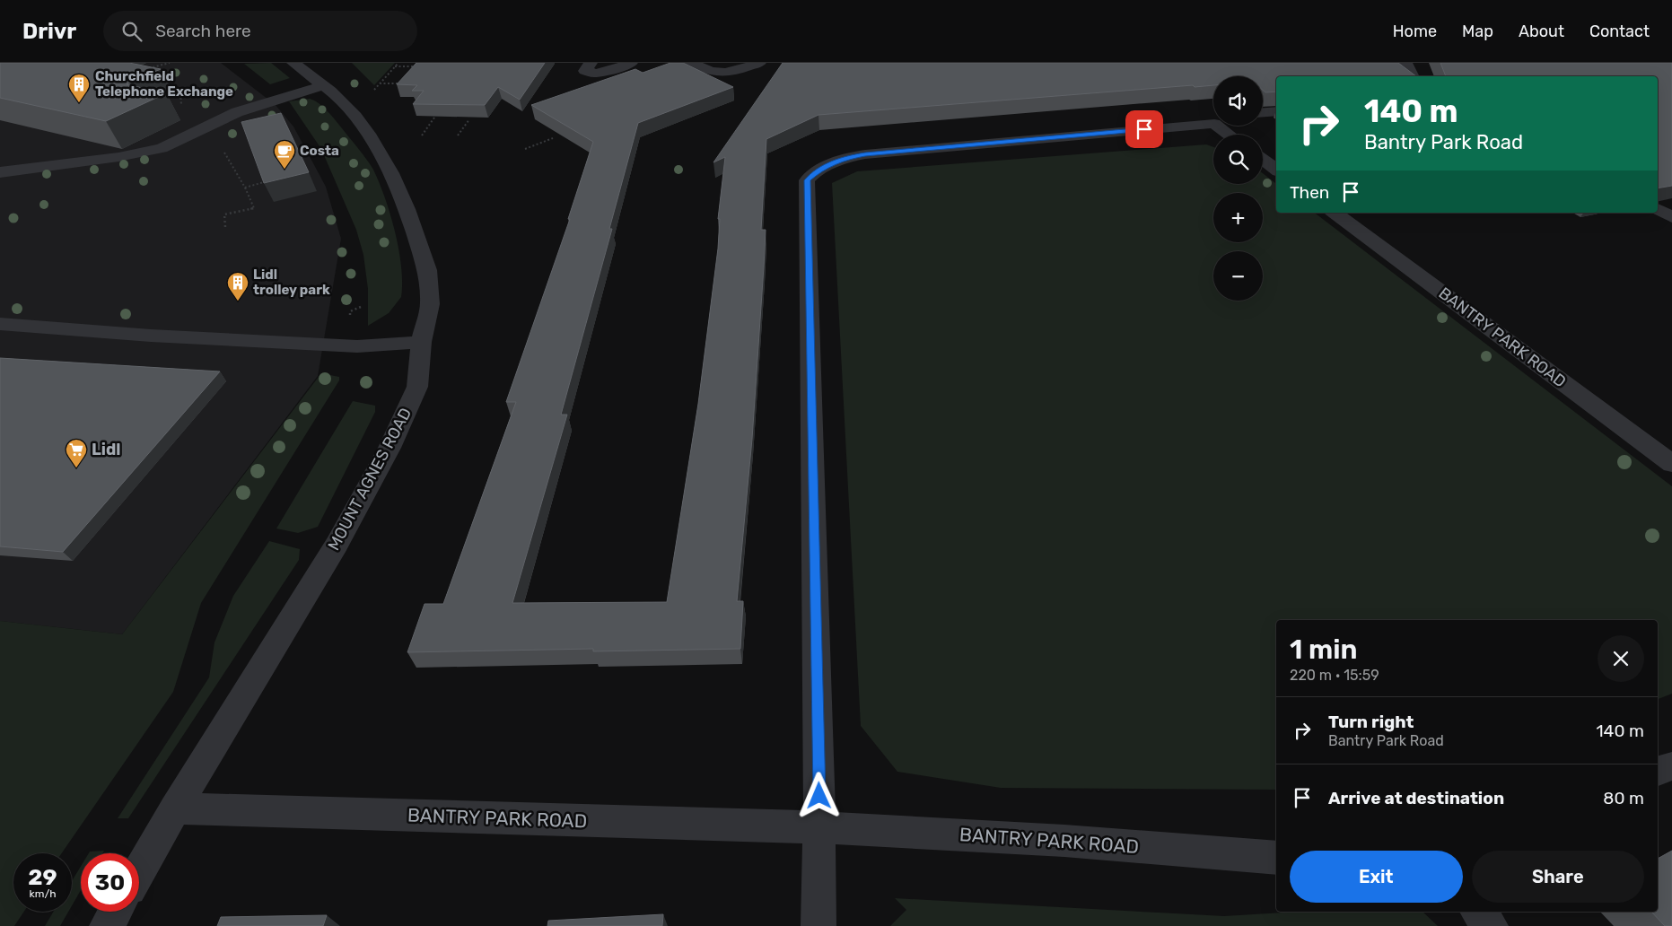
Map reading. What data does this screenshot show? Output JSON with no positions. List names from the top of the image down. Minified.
{"streets":{"street":["BANTRY PARK ROAD","MOUNT AGNES ROAD"]},"crossings":[["BANTRY PARK ROAD","MOUNT AGNES ROAD"]],"places":{"building":["Churchfield Telephone Exchange","Lidl trolley park"],"cafe":["Costa"],"supermarket":["Lidl"]},"page":{"header":"Drivr","search":"Search here","nav":["Home","Map","About","Contact"],"map_buttons":["+","−"],"turn":["140 m","Bantry Park Road"],"then":"Then","heading":["1 min","220 m · 15:59"],"list":[{"name":"Turn right","note":"Bantry Park Road","value":"140 m"},{"name":"Arrive at destination","value":"80 m"}],"buttons":["Exit","Share"],"speed":"29 km/h","limit":"30"}}
